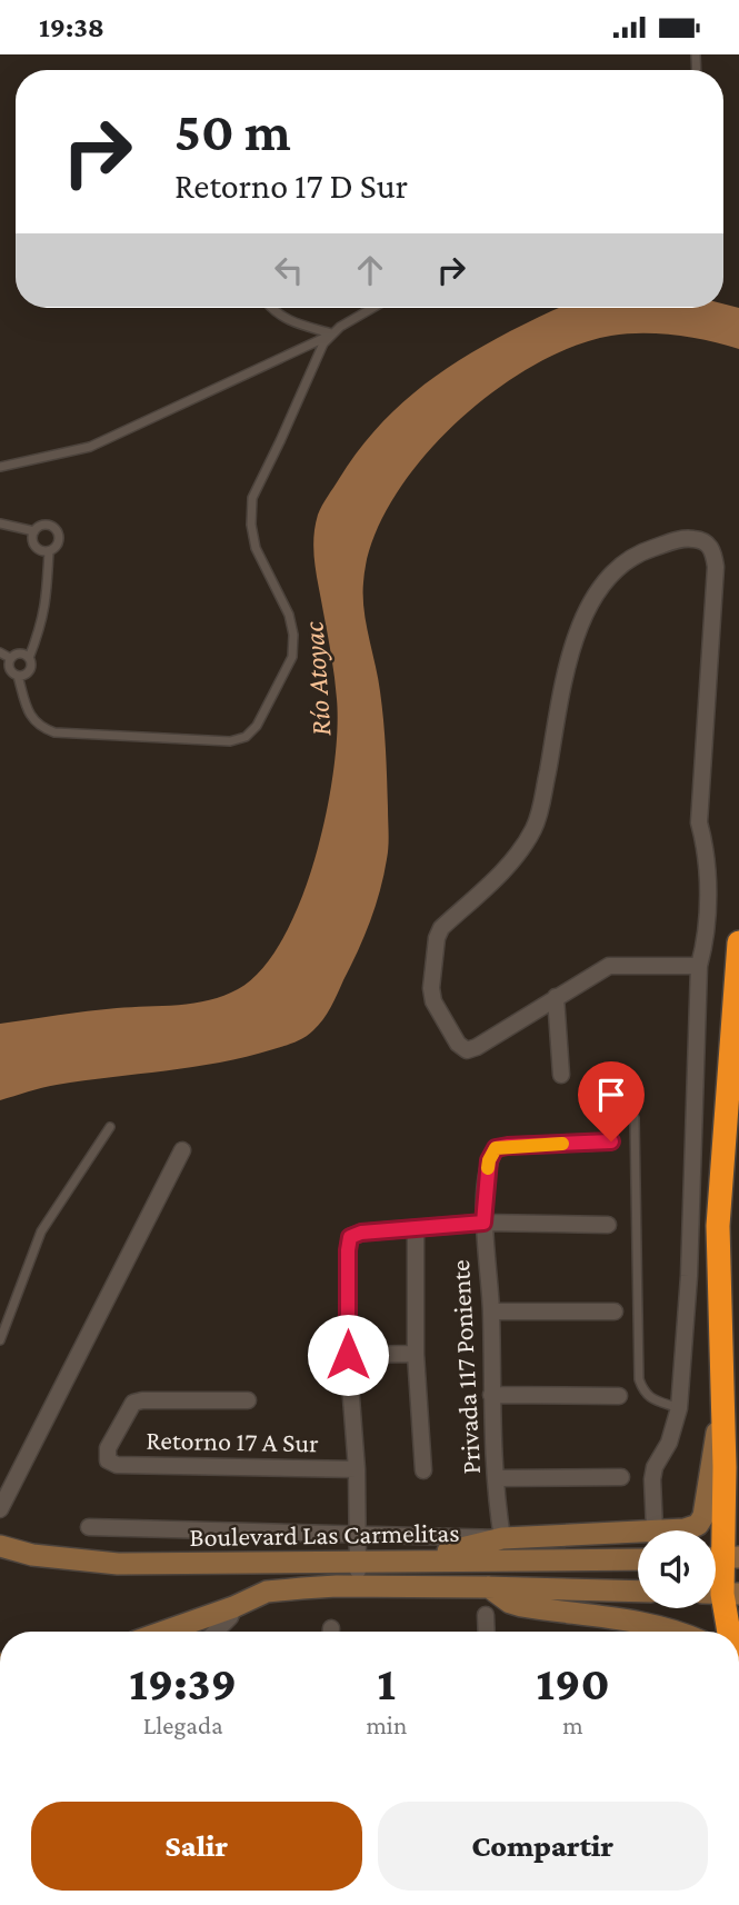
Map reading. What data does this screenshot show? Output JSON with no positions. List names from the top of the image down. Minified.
{"streets":{"main road":["Boulevard Las Carmelitas"],"street":["Privada 117 Poniente","Retorno 17 A Sur"]},"water":["Río Atoyac"],"page":{"status":"19:38","turn":["50 m","Retorno 17 D Sur"],"eta":["19:39","Llegada","1","min","190","m"],"buttons":["Salir","Compartir"]}}
